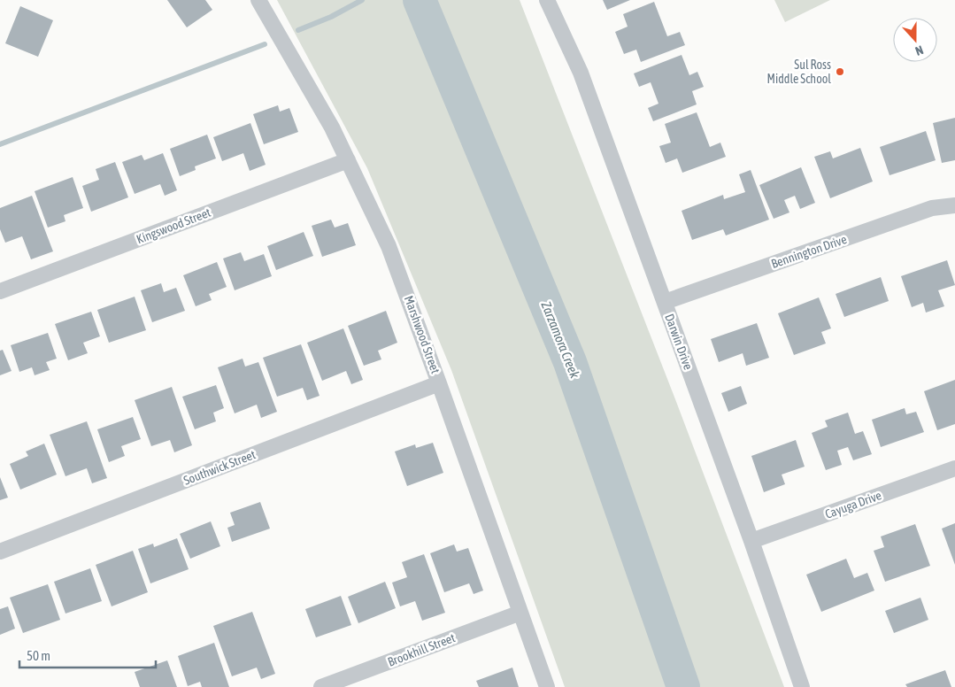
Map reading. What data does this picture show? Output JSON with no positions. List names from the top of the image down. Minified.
{"streets":{"street":["Kingswood Street","Bennington Drive","Marshwood Street","Darwin Drive","Southwick Street","Cayuga Drive","Brookhill Street"]},"crossings":[["Kingswood Street","Marshwood Street"],["Bennington Drive","Darwin Drive"],["Marshwood Street","Southwick Street"],["Marshwood Street","Brookhill Street"],["Darwin Drive","Cayuga Drive"]],"water":["Zarzamora Creek"],"places":["Sul Ross Middle School"],"scale_bar":"50 m","north":"bottom"}
